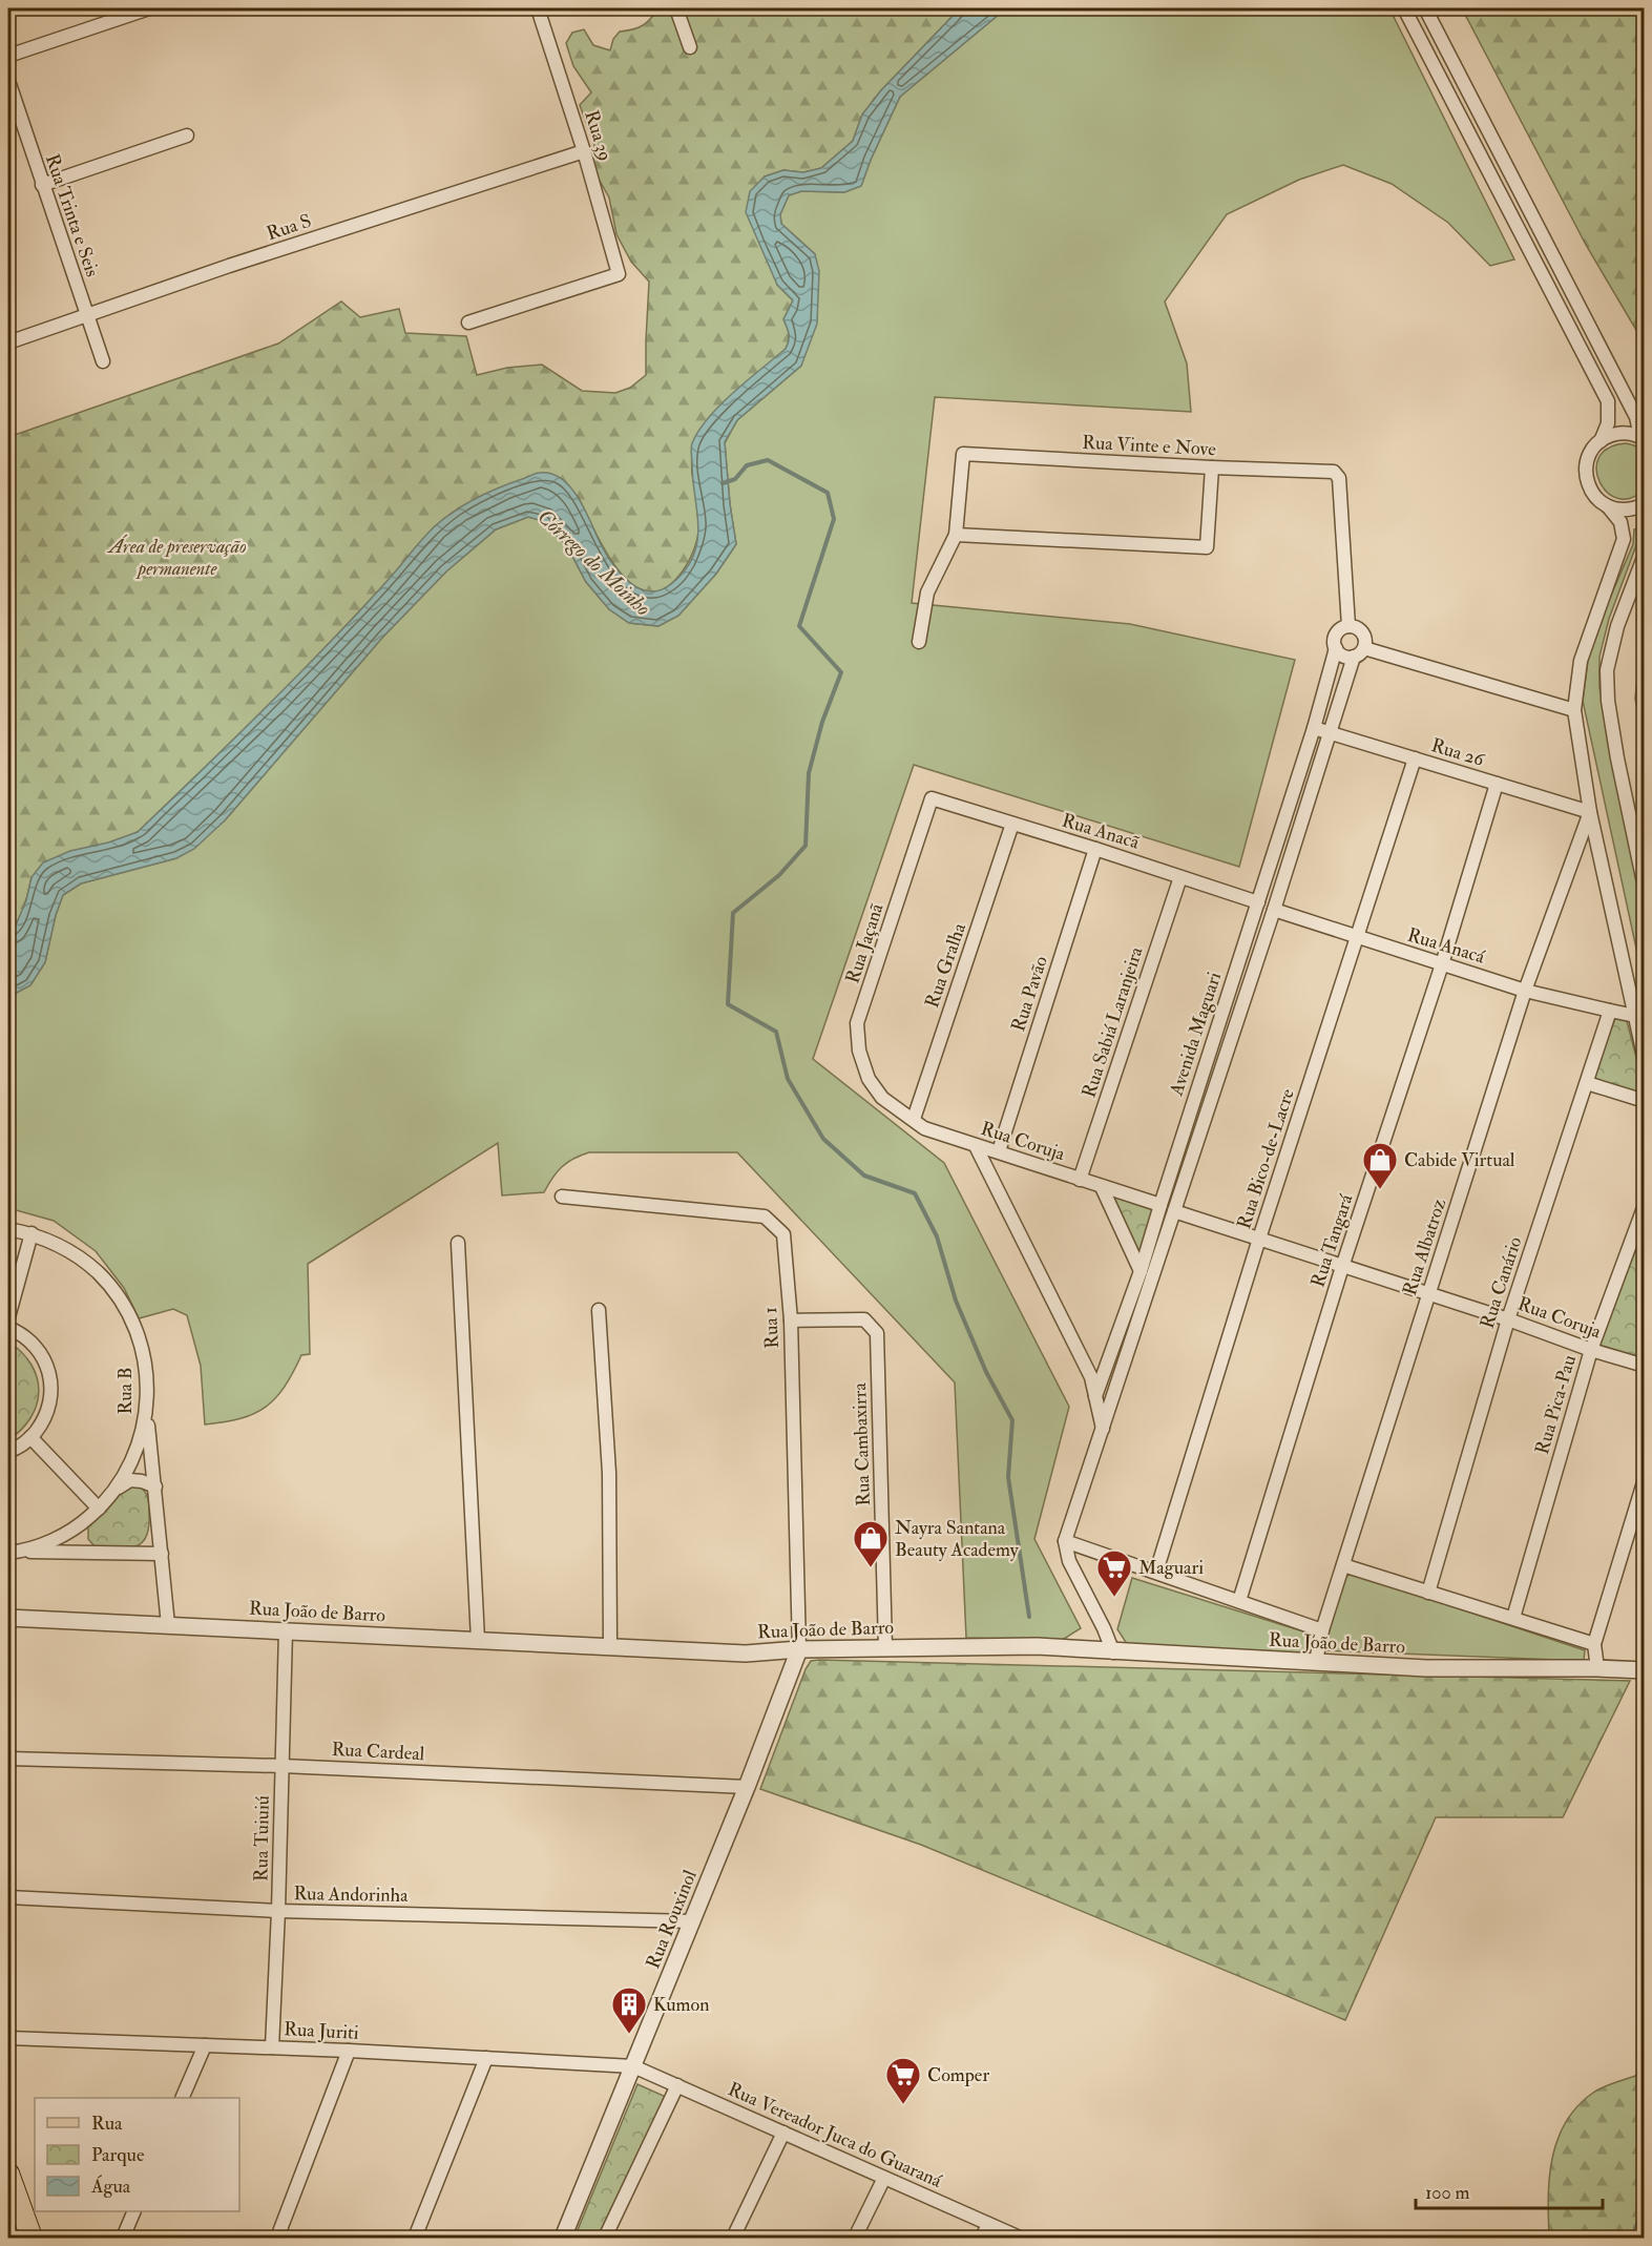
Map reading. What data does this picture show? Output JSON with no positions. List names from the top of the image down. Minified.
{"streets":{"street":["Rua 39","Rua Trinta e Seis","Rua S","Rua Vinte e Nove","Rua 26","Rua Anacã","Rua Jaçanã","Rua Anacá","Rua Gralha","Rua Pavão","Rua Sabiá Laranjeira","Avenida Maguari","Rua Coruja","Rua Bico-de-Lacre","Rua Tangará","Rua Albatroz","Rua Canário","Rua 1","Rua B","Rua Pica-Pau","Rua Cambaxirra","Rua João de Barro","Rua Cardeal","Rua Tuiuiú","Rua Andorinha","Rua Rouxinol","Rua Juriti","Rua Vereador Juca do Guaraná"]},"crossings":[["Rua 39","Rua S"],["Rua Trinta e Seis","Rua S"],["Rua Vinte e Nove","Avenida Maguari"],["Rua 26","Avenida Maguari"],["Rua 26","Rua Bico-de-Lacre"],["Rua 26","Rua Tangará"],["Rua 26","Rua Albatroz"],["Rua Anacã","Rua Jaçanã"],["Rua Anacã","Rua Gralha"],["Rua Anacã","Rua Pavão"],["Rua Anacã","Rua Sabiá Laranjeira"],["Rua Anacã","Avenida Maguari"],["Rua Jaçanã","Rua Coruja"],["Rua Anacá","Avenida Maguari"],["Rua Anacá","Rua Bico-de-Lacre"],["Rua Anacá","Rua Tangará"],["Rua Anacá","Rua Albatroz"],["Rua Anacá","Rua Canário"],["Rua Gralha","Rua Coruja"],["Rua Pavão","Rua Coruja"],["Rua Sabiá Laranjeira","Rua Coruja"],["Avenida Maguari","Rua Coruja"],["Rua Coruja","Rua Bico-de-Lacre"],["Rua Coruja","Rua Tangará"],["Rua Coruja","Rua Albatroz"],["Rua Coruja","Rua Canário"],["Rua Coruja","Rua Pica-Pau"],["Rua Albatroz","Rua João de Barro"],["Rua 1","Rua Cambaxirra"],["Rua 1","Rua João de Barro"],["Rua 1","Rua Rouxinol"],["Rua Cambaxirra","Rua João de Barro"],["Rua João de Barro","Rua Tuiuiú"],["Rua João de Barro","Rua Rouxinol"],["Rua Cardeal","Rua Tuiuiú"],["Rua Cardeal","Rua Rouxinol"],["Rua Tuiuiú","Rua Andorinha"],["Rua Tuiuiú","Rua Juriti"],["Rua Andorinha","Rua Rouxinol"],["Rua Rouxinol","Rua Juriti"],["Rua Rouxinol","Rua Vereador Juca do Guaraná"],["Rua Juriti","Rua Vereador Juca do Guaraná"]],"water":["Córrego do Moinho"],"parks":["Área de preservação permanente"],"places":{"shop":["Cabide Virtual","Nayra Santana Beauty Academy"],"supermarket":["Maguari","Comper"],"building":["Kumon"]},"legend":["Rua","Parque","Água"],"scale_bar":"100 m"}
